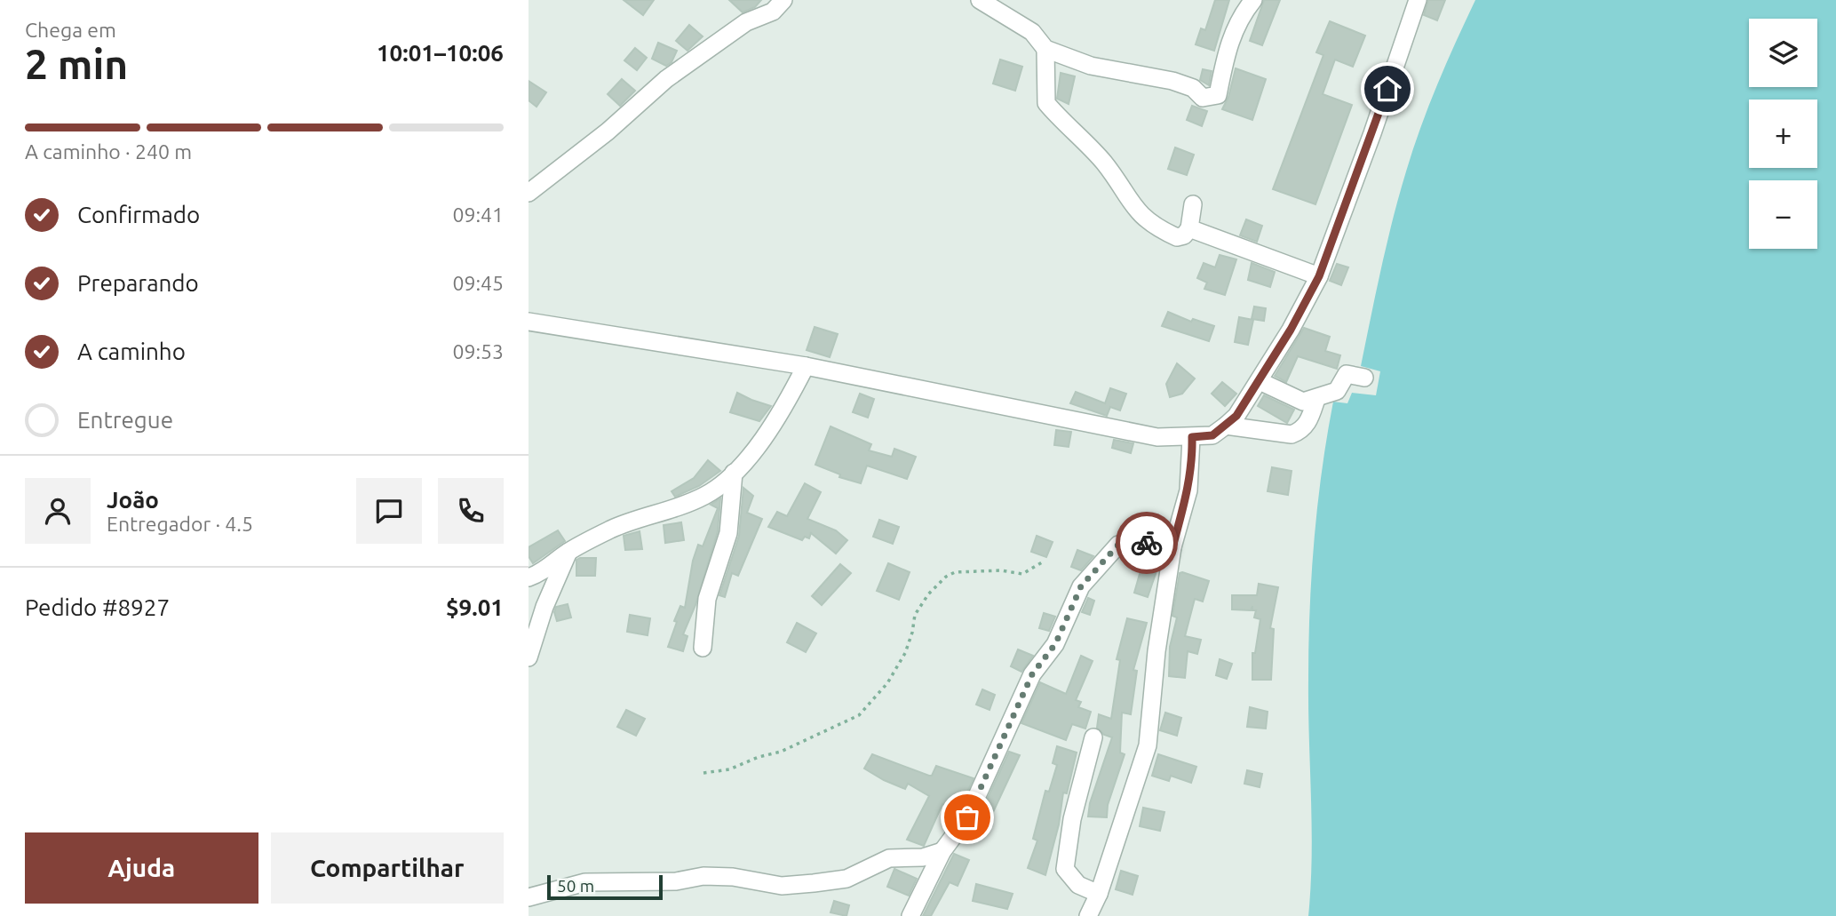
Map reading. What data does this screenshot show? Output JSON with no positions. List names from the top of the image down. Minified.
{"scale_bar":"50 m","page":{"heading":["2 min","Chega em","10:01–10:06"],"panel":["João","Entregador · 4.5","Pedido #8927","$9.01"],"map_buttons":["+","−"],"bar":"A caminho · 240 m","list":[["Confirmado","09:41"],["Preparando","09:45"],["A caminho","09:53"],"Entregue"],"buttons":["Ajuda","Compartilhar"],"scale":"50 m"}}
